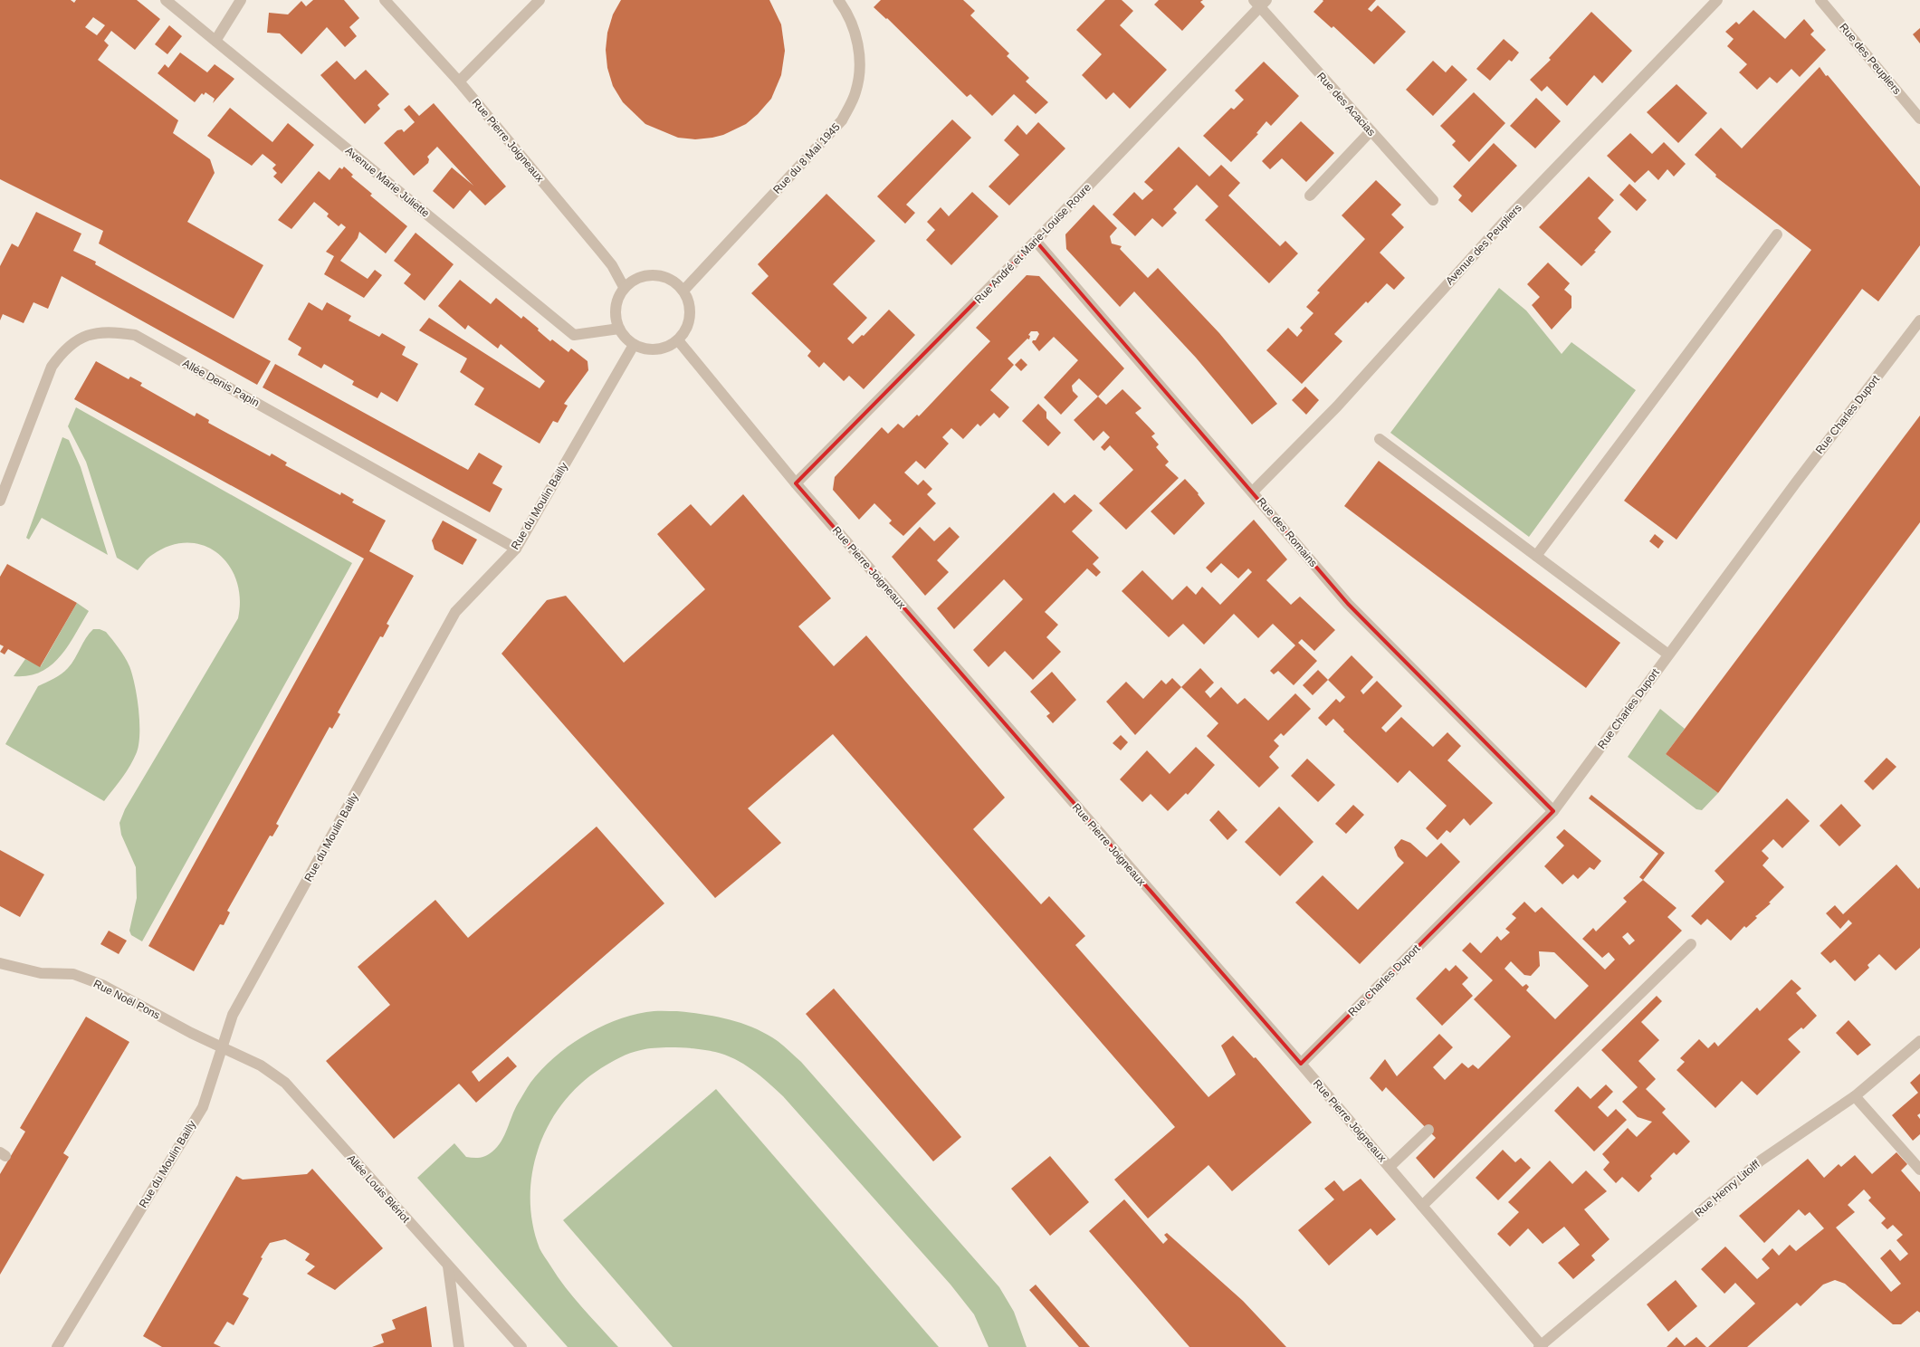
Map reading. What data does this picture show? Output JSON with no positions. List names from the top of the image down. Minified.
{"streets":{"street":["Rue des Peupliers","Rue des Acacias","Rue Pierre Joigneaux","Rue du 8 Mai 1945","Avenue Marie Juliette","Rue André et Marie-Louise Roure","Avenue des Peupliers","Allée Denis Papin","Rue Charles Duport","Rue du Moulin Bailly","Rue des Romains","Rue Noël Pons","Allée Louis Blériot","Rue Henry Litolff"]},"crossings":[["Rue des Acacias","Rue André et Marie-Louise Roure"],["Rue Pierre Joigneaux","Rue du 8 Mai 1945"],["Rue Pierre Joigneaux","Avenue Marie Juliette"],["Rue Pierre Joigneaux","Rue André et Marie-Louise Roure"],["Rue Pierre Joigneaux","Rue Charles Duport"],["Rue Pierre Joigneaux","Rue du Moulin Bailly"],["Rue Pierre Joigneaux","Rue Henry Litolff"],["Rue du 8 Mai 1945","Avenue Marie Juliette"],["Rue du 8 Mai 1945","Rue du Moulin Bailly"],["Avenue Marie Juliette","Rue du Moulin Bailly"],["Rue André et Marie-Louise Roure","Rue des Romains"],["Avenue des Peupliers","Rue des Romains"],["Allée Denis Papin","Rue du Moulin Bailly"],["Rue Charles Duport","Rue des Romains"],["Rue du Moulin Bailly","Rue Noël Pons"],["Rue du Moulin Bailly","Allée Louis Blériot"],["Rue Noël Pons","Allée Louis Blériot"]]}
